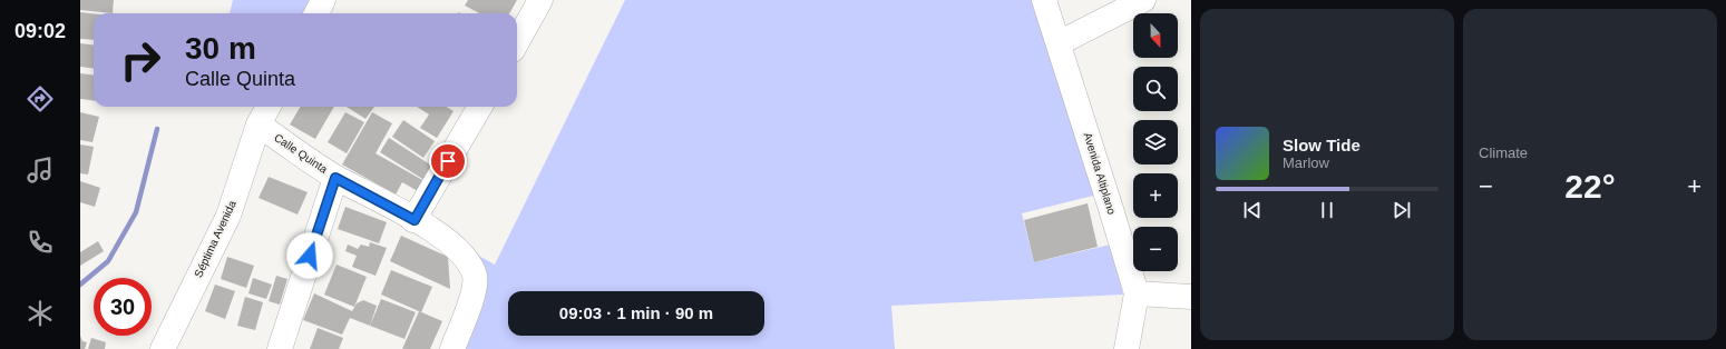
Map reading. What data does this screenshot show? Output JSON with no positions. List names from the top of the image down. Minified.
{"streets":{"street":["Calle Quinta","Avenida Altiplano","Séptima Avenida"]},"crossings":[["Calle Quinta","Séptima Avenida"]],"north":"bottom","page":{"tabs":"09:02","tile":"Climate","map_buttons":["+","−"],"turn":["30 m","Calle Quinta"],"song":["Slow Tide","Marlow"],"heat":["−","22°","+"],"limit":"30","trip":"09:03 · 1 min · 90 m"}}
